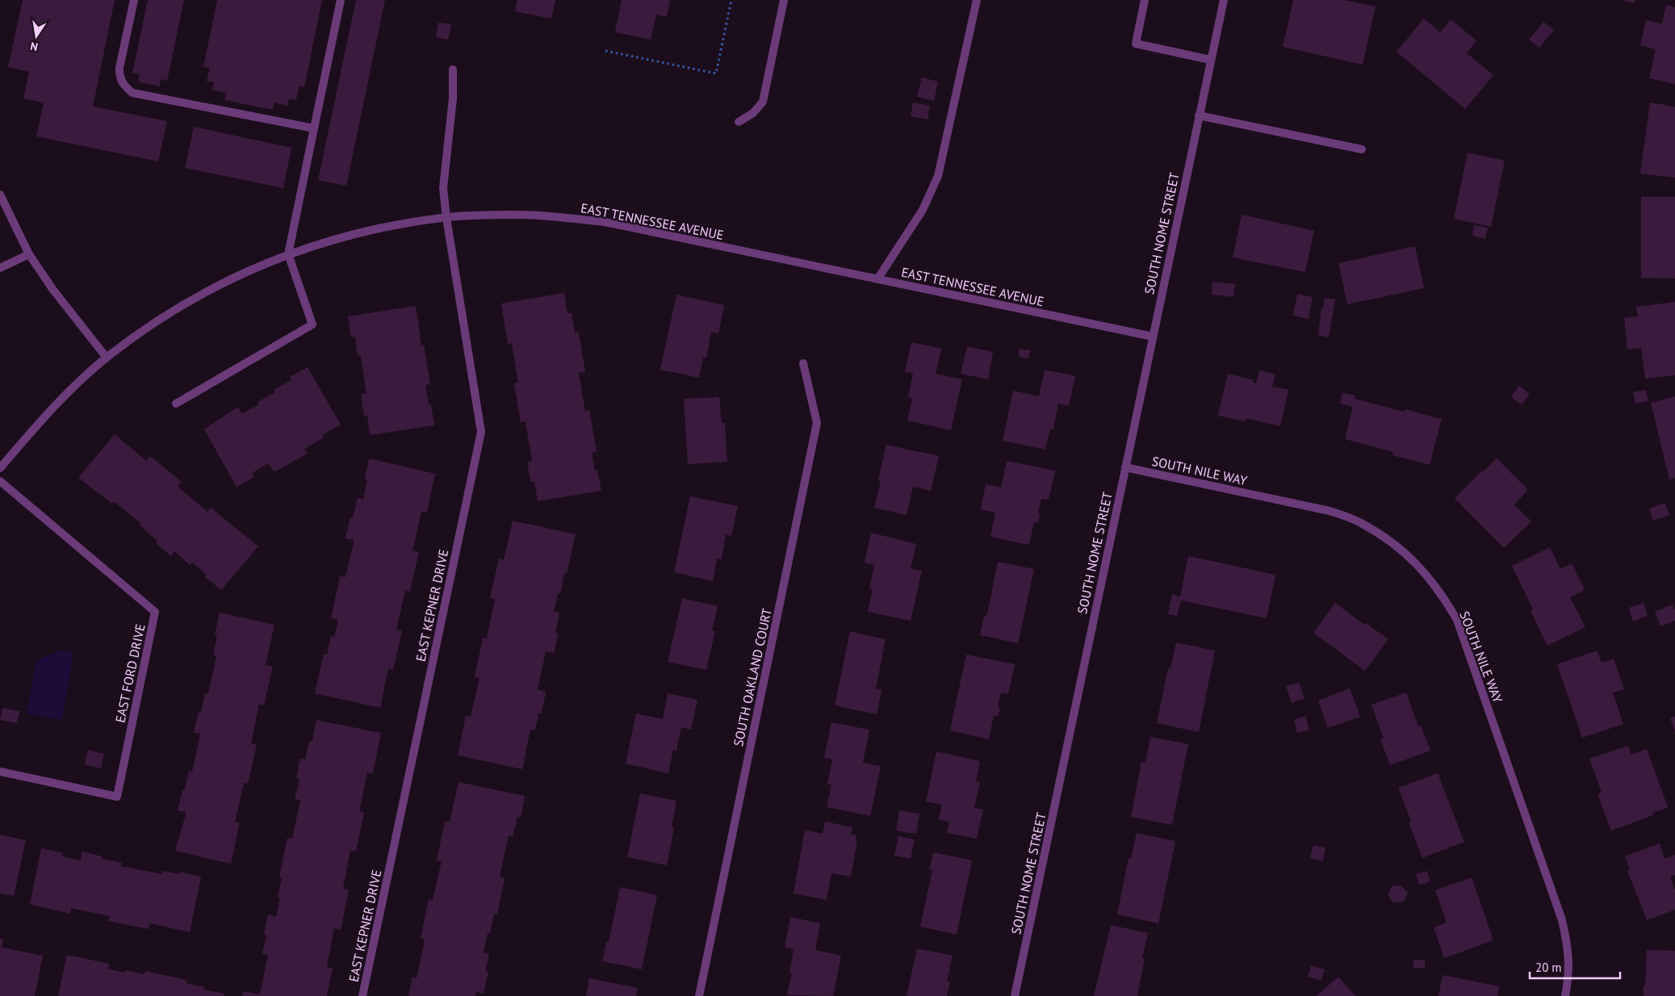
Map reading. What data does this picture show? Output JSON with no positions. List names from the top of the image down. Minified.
{"streets":{"street":["EAST TENNESSEE AVENUE","SOUTH NOME STREET","SOUTH NILE WAY","EAST KEPNER DRIVE","EAST FORD DRIVE","SOUTH OAKLAND COURT"]},"crossings":[["EAST TENNESSEE AVENUE","SOUTH NOME STREET"],["EAST TENNESSEE AVENUE","EAST KEPNER DRIVE"],["SOUTH NOME STREET","SOUTH NILE WAY"]],"scale_bar":"20 m","north":"bottom"}
